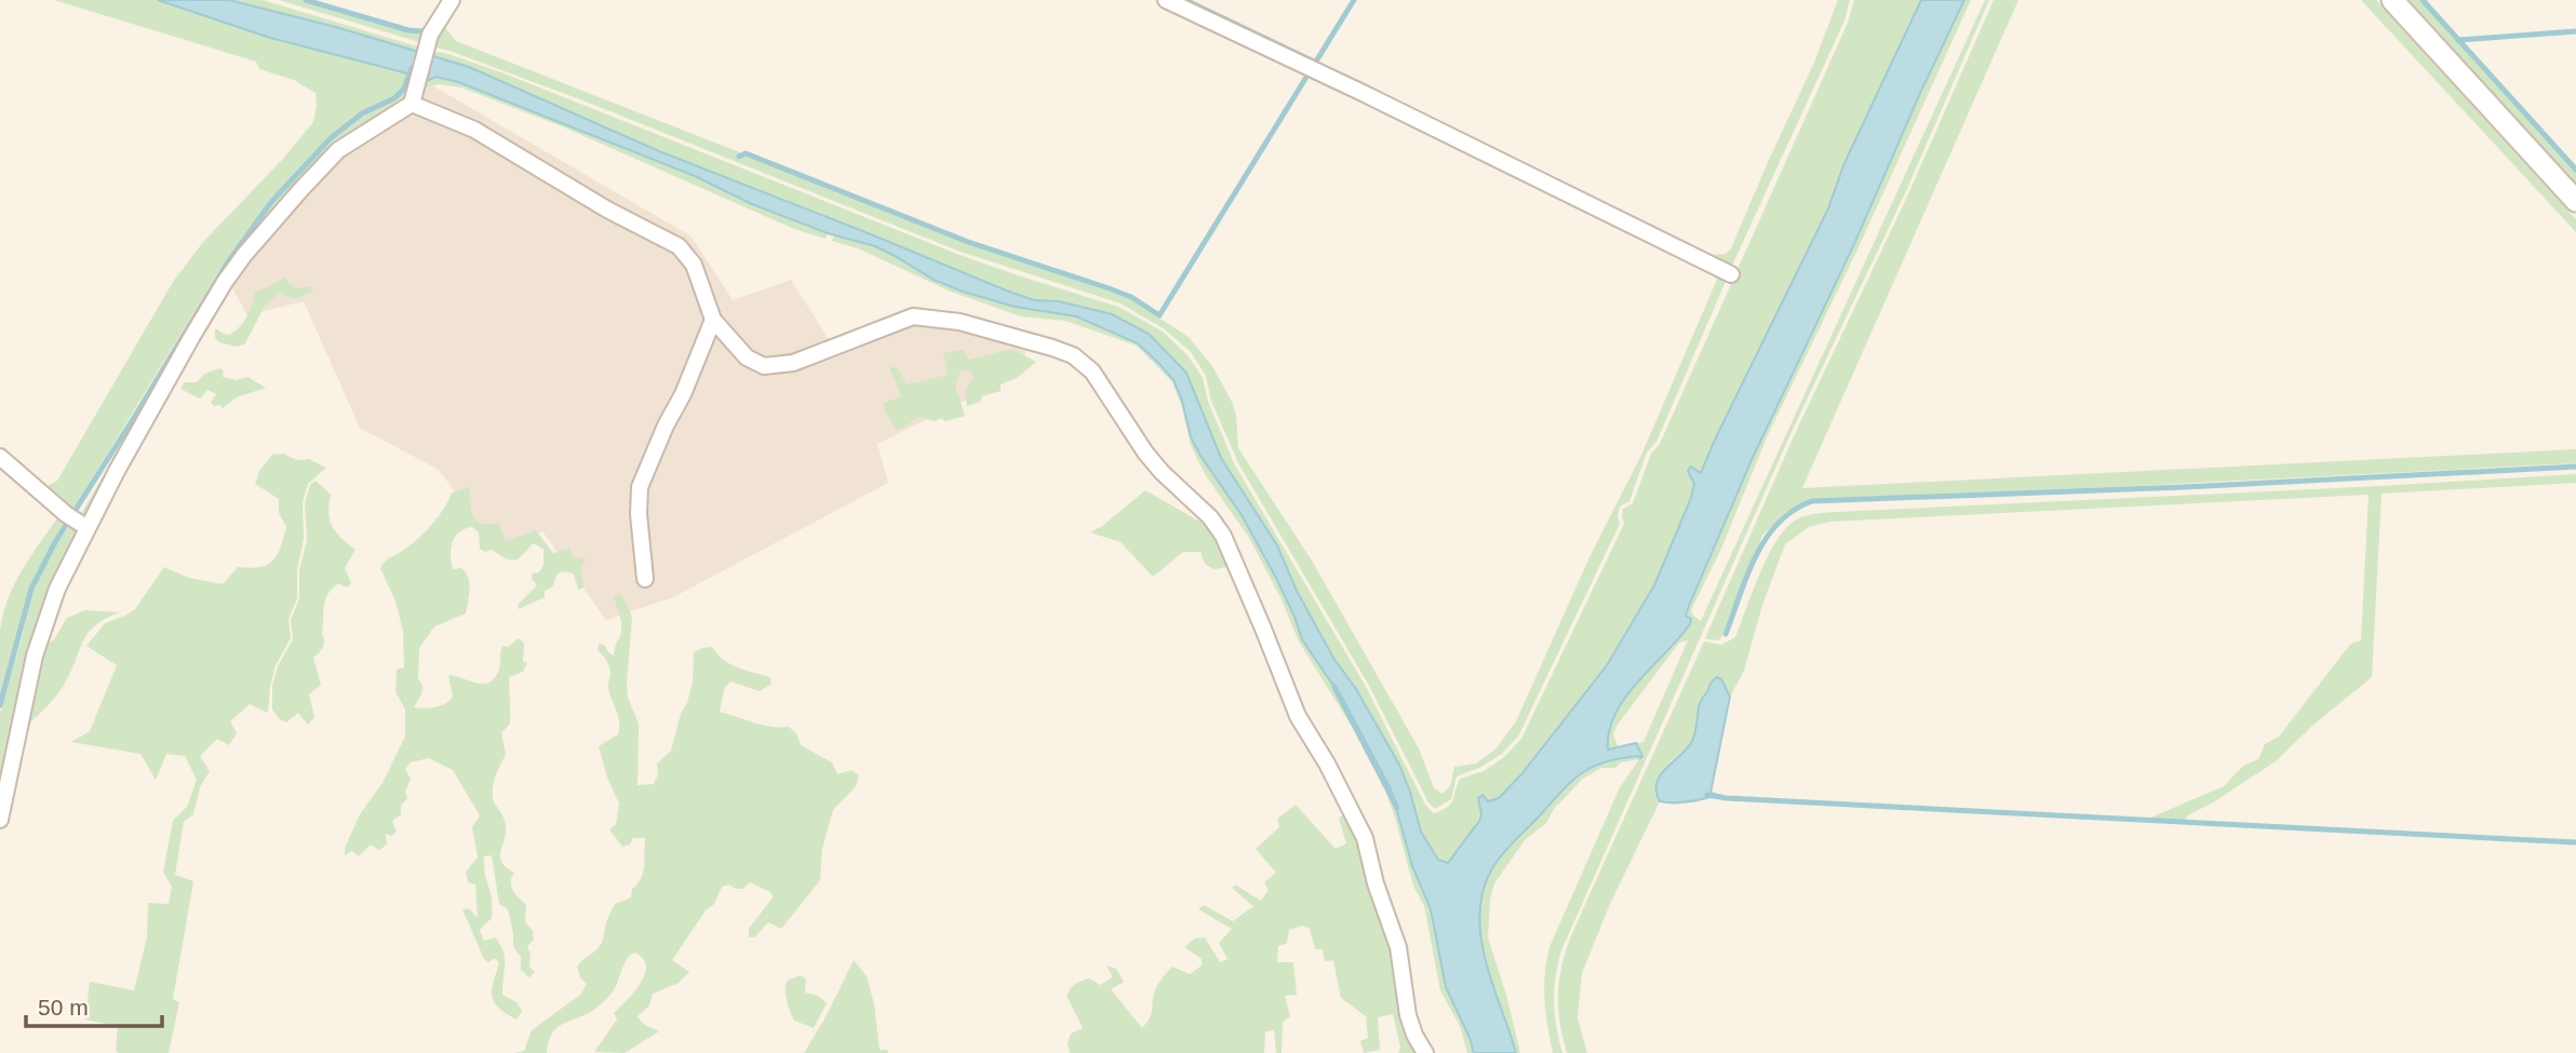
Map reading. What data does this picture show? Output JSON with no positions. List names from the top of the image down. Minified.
{"scale_bar":"50 m"}
